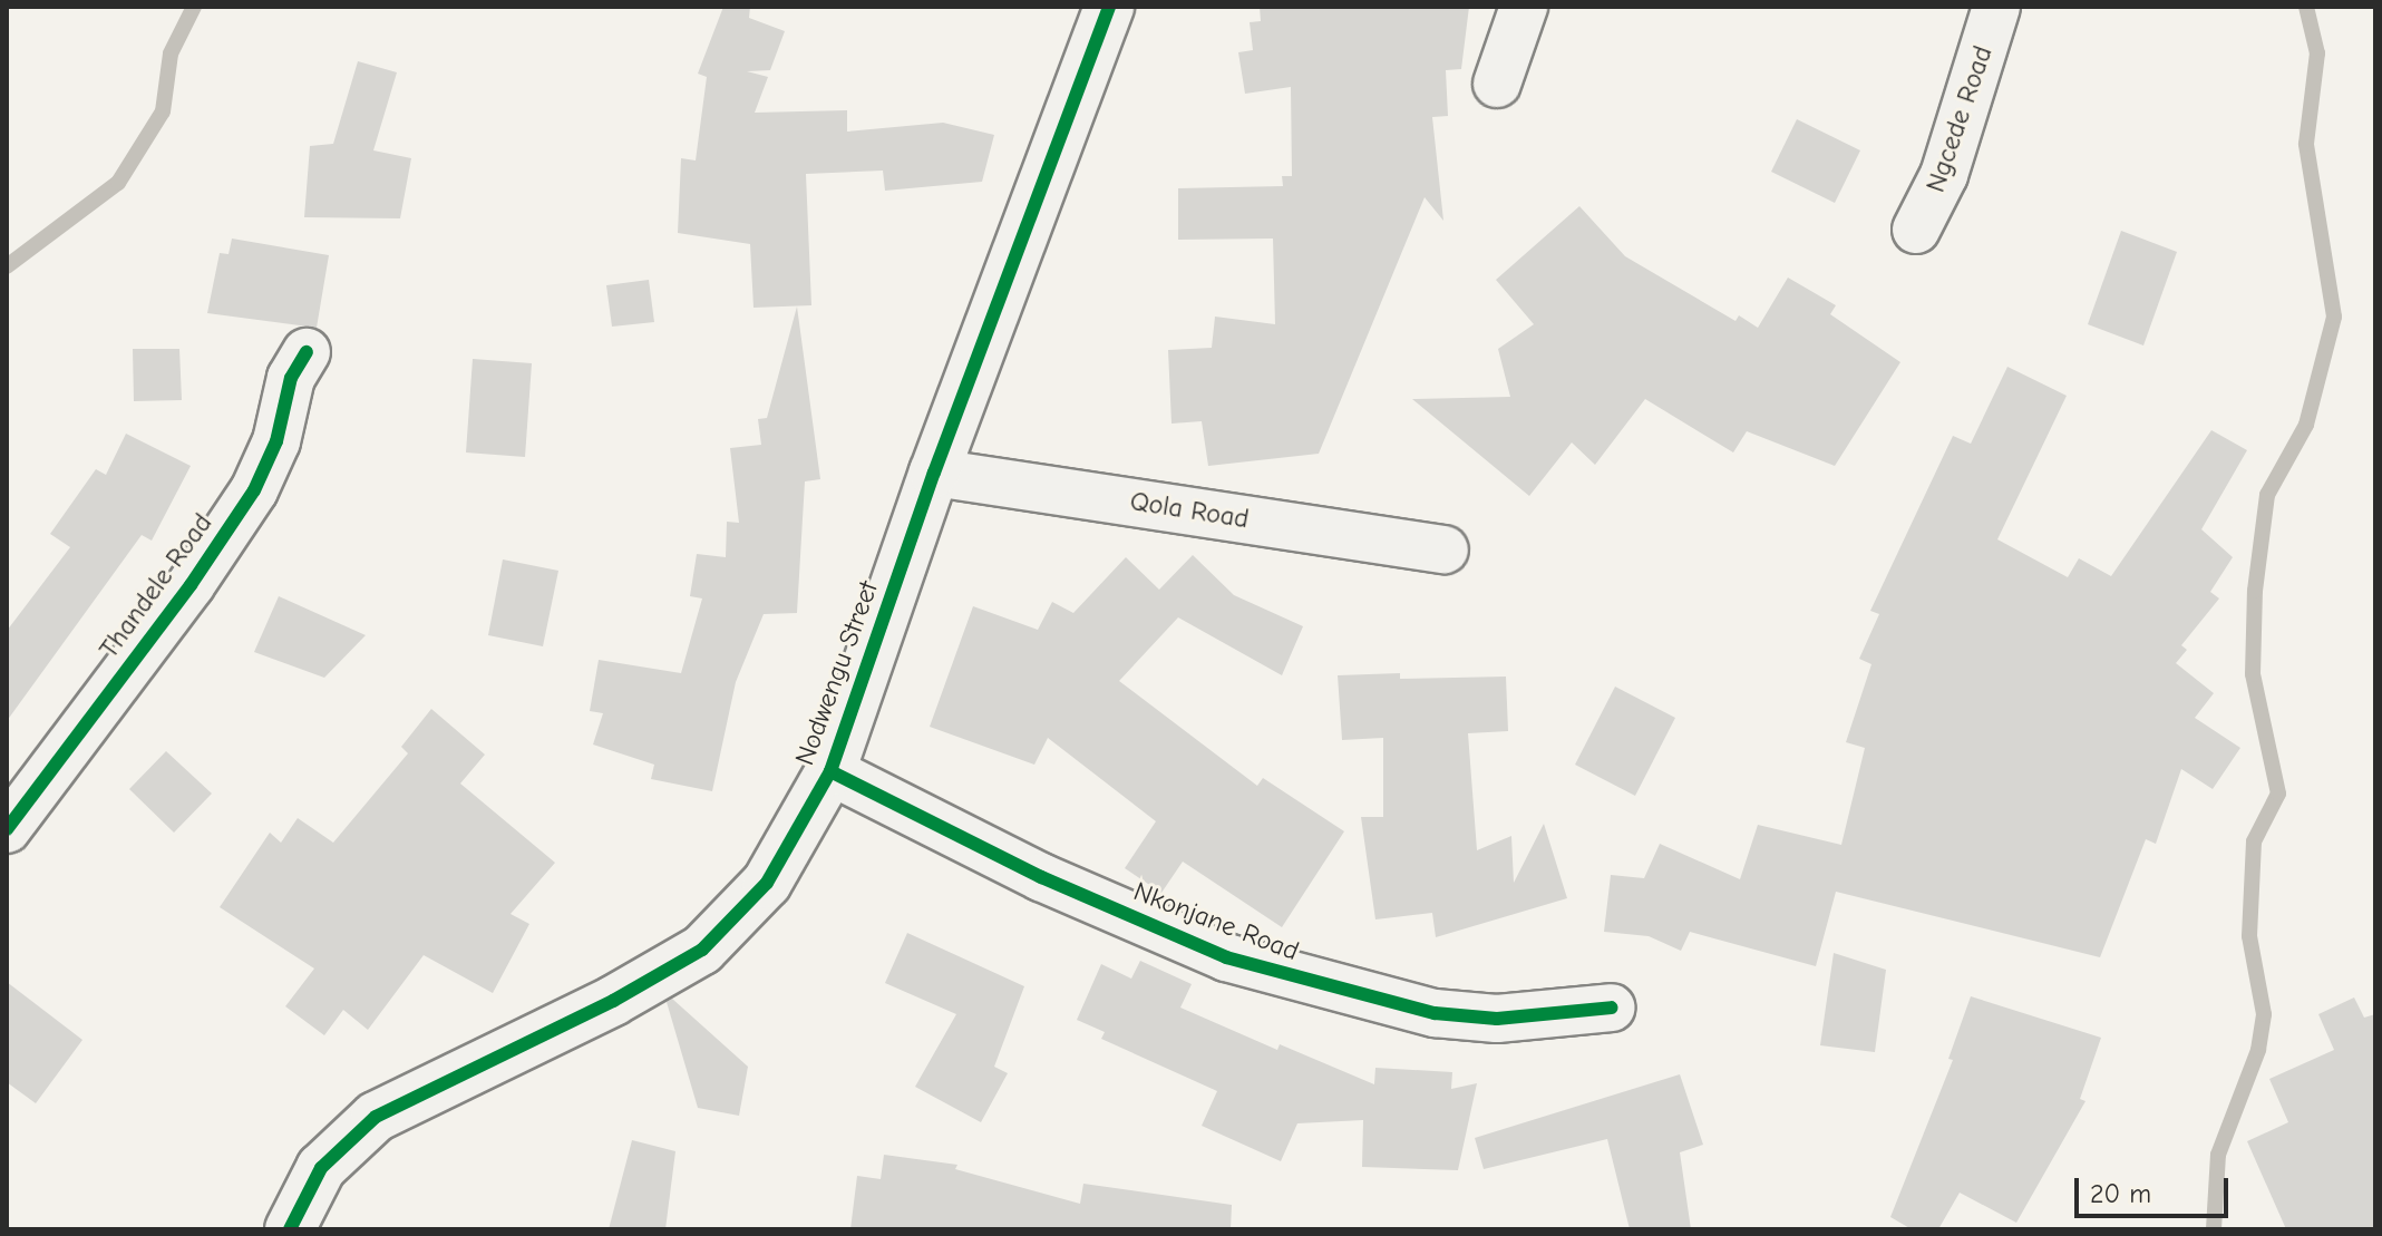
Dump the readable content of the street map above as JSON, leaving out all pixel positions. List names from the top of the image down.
{
  "streets": {
    "street": [
      "Ngcede Road",
      "Qola Road",
      "Thandele Road",
      "Nodwengu Street",
      "Nkonjane Road"
    ]
  },
  "crossings": [
    ["Qola Road", "Nodwengu Street"],
    ["Nodwengu Street", "Nkonjane Road"]
  ],
  "scale_bar": "20 m"
}
